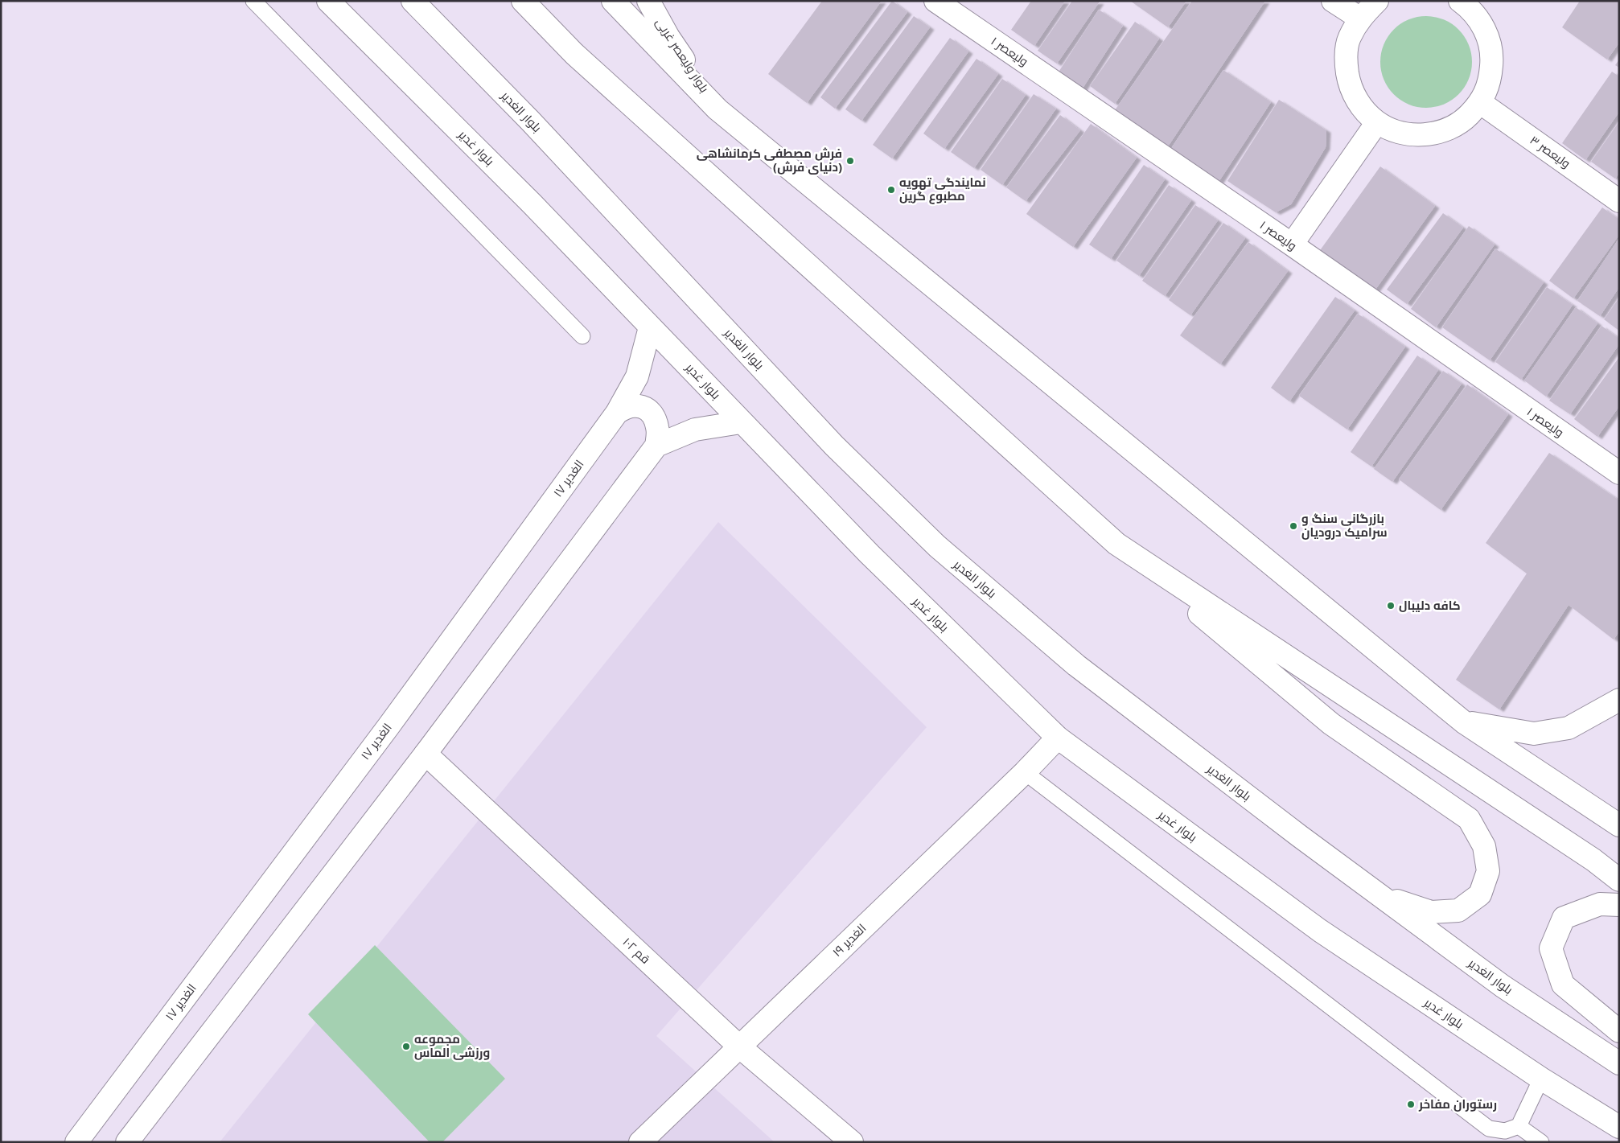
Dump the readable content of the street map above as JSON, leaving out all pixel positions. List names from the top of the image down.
{
  "streets": {
    "main road": [
      "ولیعصر ۱",
      "بلوار ولیعصر غربی",
      "بلوار الغدیر",
      "بلوار غدیر",
      "ولیعصر ۳",
      "الغدیر ۱۷",
      "الغدیر ۱۹",
      "قم ۱۰۲"
    ]
  },
  "crossings": [
    ["بلوار غدیر", "الغدیر ۱۷"],
    ["بلوار غدیر", "الغدیر ۱۹"],
    ["الغدیر ۱۹", "قم ۱۰۲"]
  ],
  "places": [
    "فرش مصطفی کرمانشاهی (دنیای فرش)",
    "نمایندگی تهویه مطبوع گرین",
    "بازرگانی سنگ و سرامیک درودیان",
    "کافه دلیبال",
    "مجموعه ورزشی الماس",
    "رستوران مفاخر"
  ]
}
